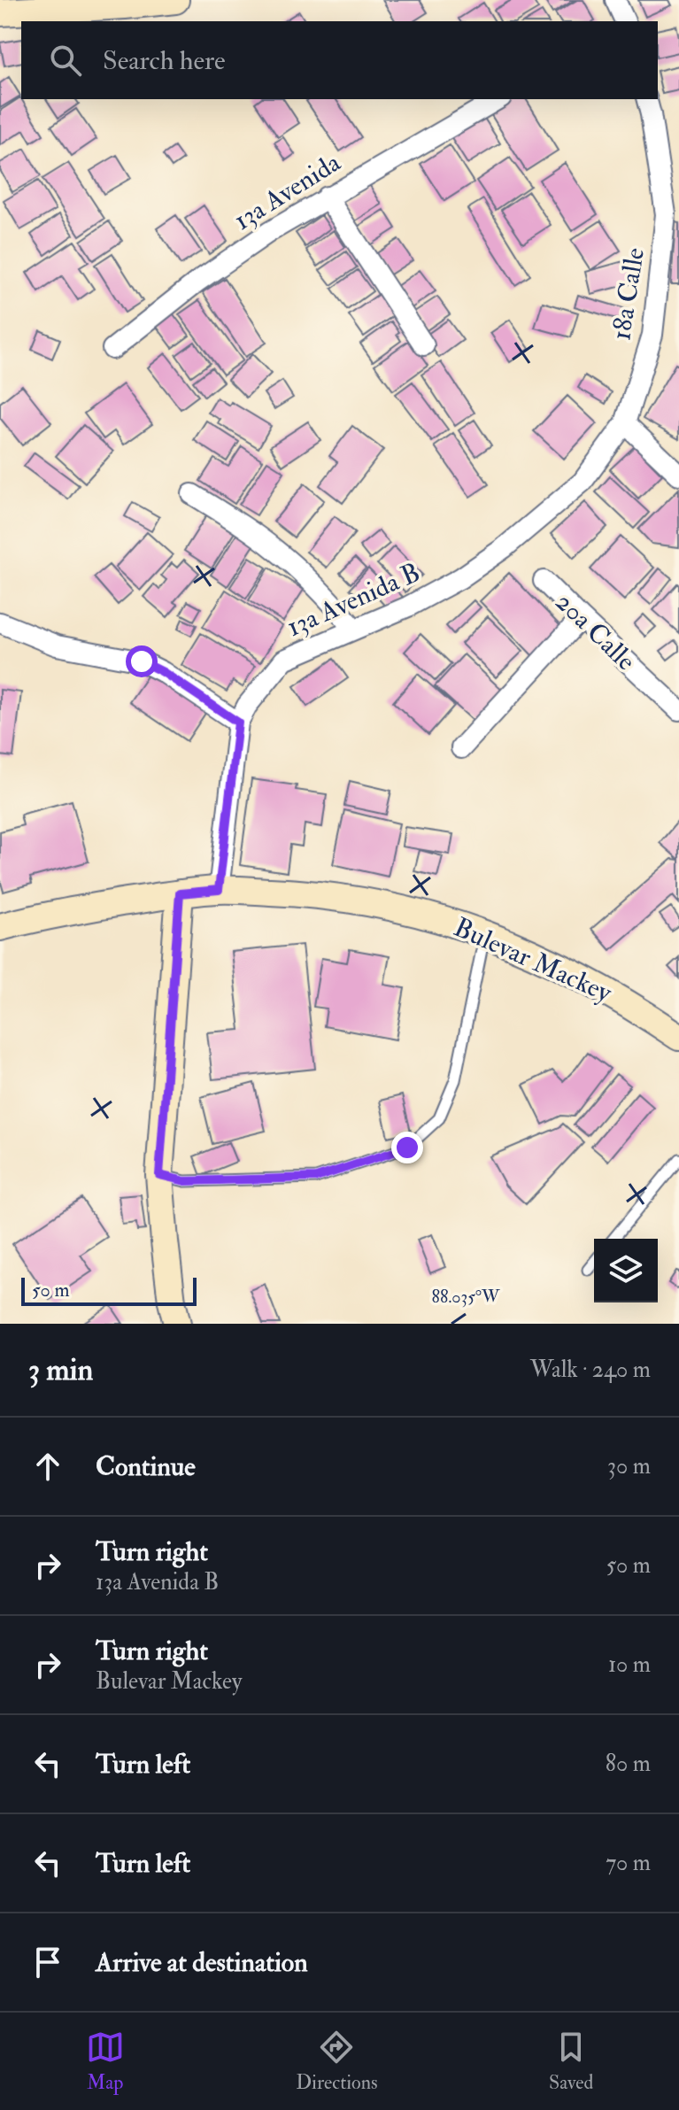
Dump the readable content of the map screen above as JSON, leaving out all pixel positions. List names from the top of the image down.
{
  "streets": {
    "main road": ["Bulevar Mackey"],
    "street": [
      "13a Avenida",
      "18a Calle",
      "13a Avenida B",
      "20a Calle"
    ]
  },
  "crossings": [
    ["18a Calle", "13a Avenida B"],
    ["13a Avenida B", "Bulevar Mackey"]
  ],
  "scale_bar": "50 m",
  "page": {
    "search": "Search here",
    "scale": "50 m",
    "heading": ["3 min", "Walk · 240 m"],
    "list": [
      ["Continue", "30 m"],
      ["Turn right", "13a Avenida B", "50 m"],
      ["Turn right", "Bulevar Mackey", "10 m"],
      ["Turn left", "80 m"],
      ["Turn left", "70 m"],
      "Arrive at destination"
    ],
    "nav": ["Map", "Directions", "Saved"]
  },
  "coordinates": ["88.035°W"]
}
